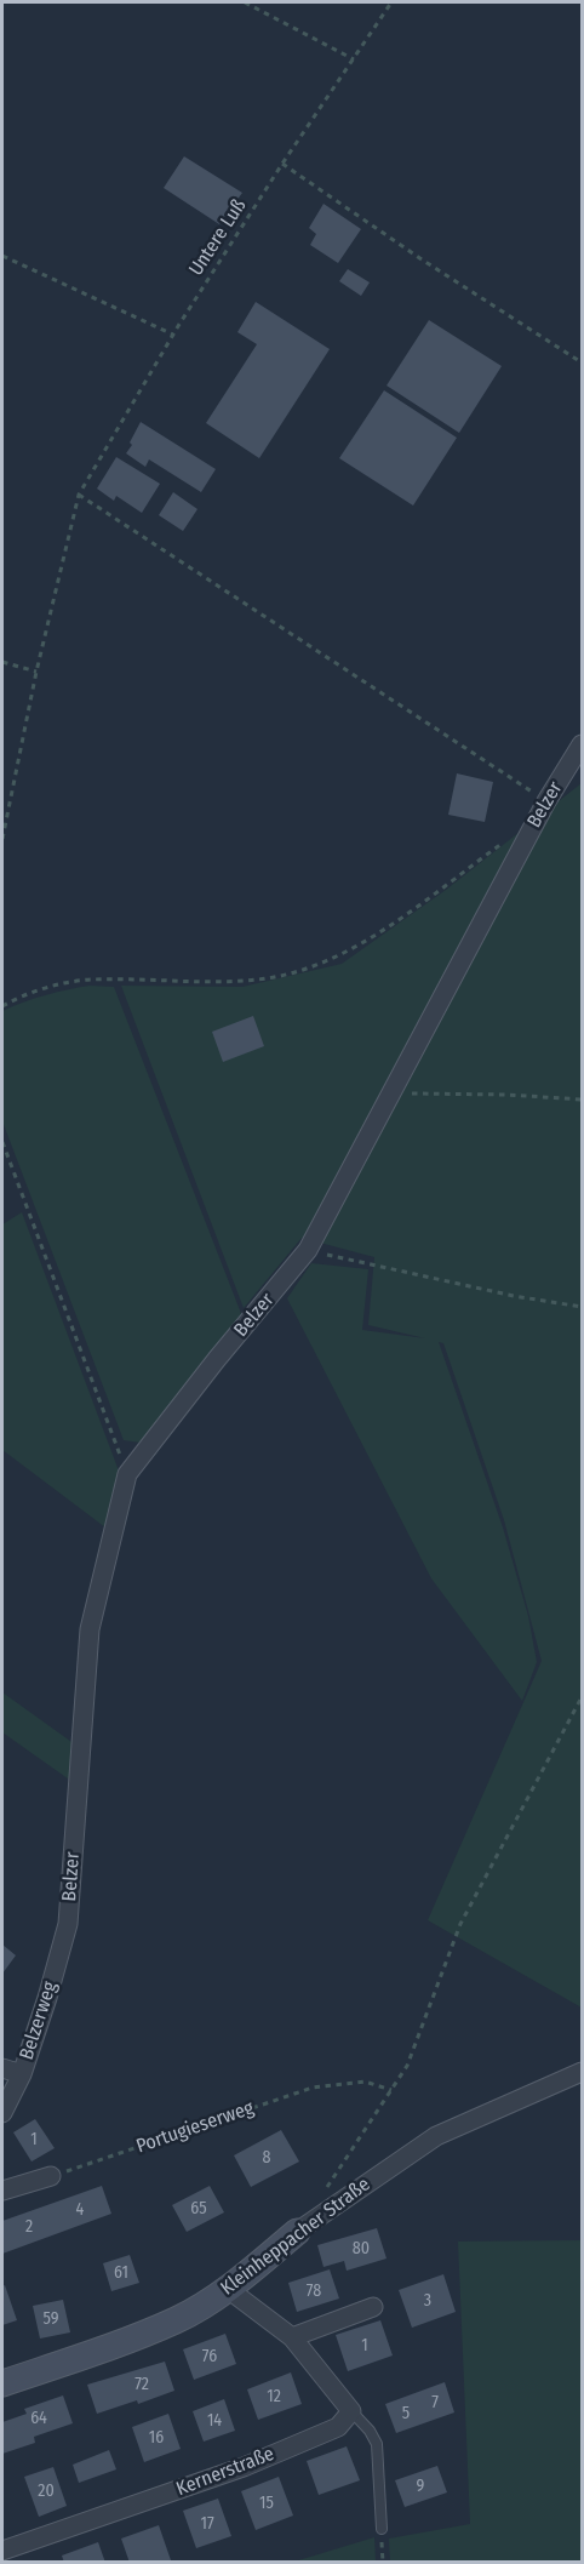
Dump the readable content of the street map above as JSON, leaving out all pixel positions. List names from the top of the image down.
{
  "streets": {
    "street": [
      "Belzer",
      "Belzerweg",
      "Kleinheppacher Straße",
      "Kernerstraße"
    ],
    "path": ["Untere Luß", "Portugieserweg"]
  },
  "crossings": [
    ["Belzer", "Belzerweg"]
  ],
  "house_numbers": [
    "1",
    "8",
    "65",
    "4",
    "2",
    "80",
    "61",
    "78",
    "3",
    "59",
    "1",
    "76",
    "72",
    "12",
    "7",
    "5",
    "64",
    "14",
    "16",
    "9",
    "20",
    "15",
    "17"
  ]
}
